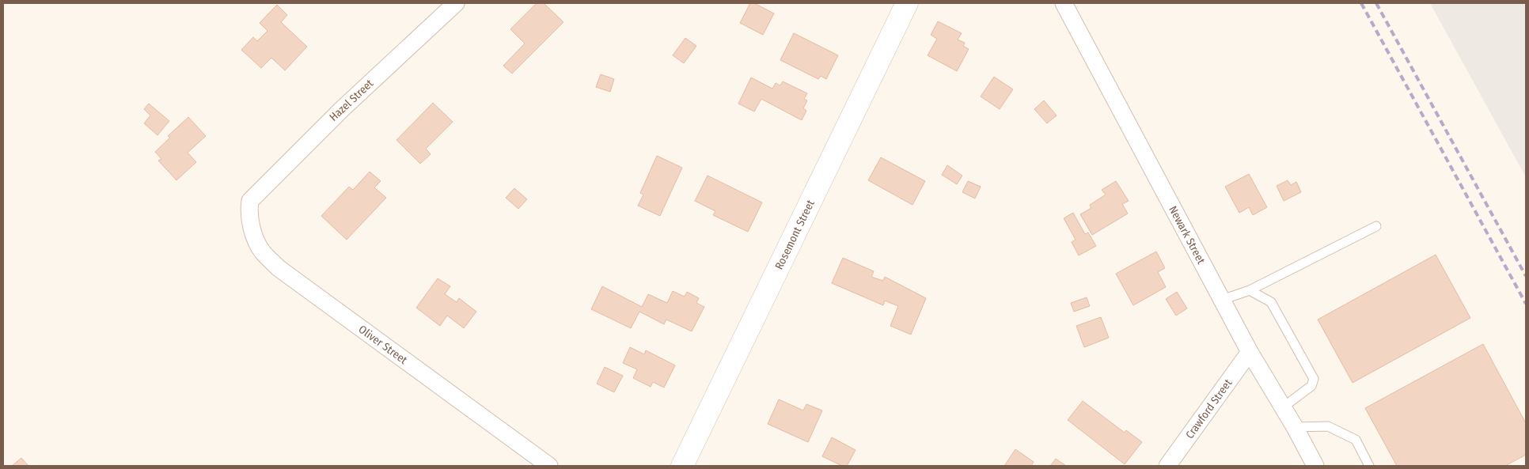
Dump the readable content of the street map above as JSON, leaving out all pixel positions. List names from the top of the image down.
{
  "streets": {
    "main road": ["Rosemont Street"],
    "street": [
      "Hazel Street",
      "Newark Street",
      "Oliver Street",
      "Crawford Street"
    ]
  },
  "crossings": [
    ["Hazel Street", "Oliver Street"],
    ["Newark Street", "Crawford Street"]
  ]
}
